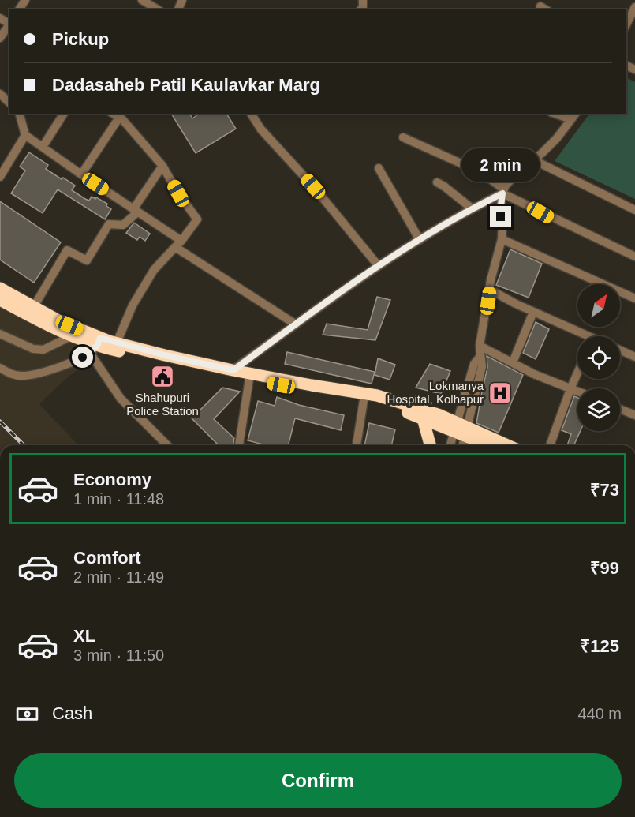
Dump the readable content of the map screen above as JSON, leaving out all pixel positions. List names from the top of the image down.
{
  "places": {
    "public building": ["Shahupuri Police Station"],
    "hospital": ["Lokmanya Hospital, Kolhapur"]
  },
  "north": "top right",
  "page": {
    "banner": ["Pickup", "Dadasaheb Patil Kaulavkar Marg"],
    "bubble": "2 min",
    "list": [
      {
        "name": "Economy",
        "note": "1 min · 11:48",
        "value": "₹73"
      },
      {
        "name": "Comfort",
        "note": "2 min · 11:49",
        "value": "₹99"
      },
      {
        "name": "XL",
        "note": "3 min · 11:50",
        "value": "₹125"
      }
    ],
    "pay": ["Cash", "440 m"],
    "buttons": "Confirm"
  }
}
